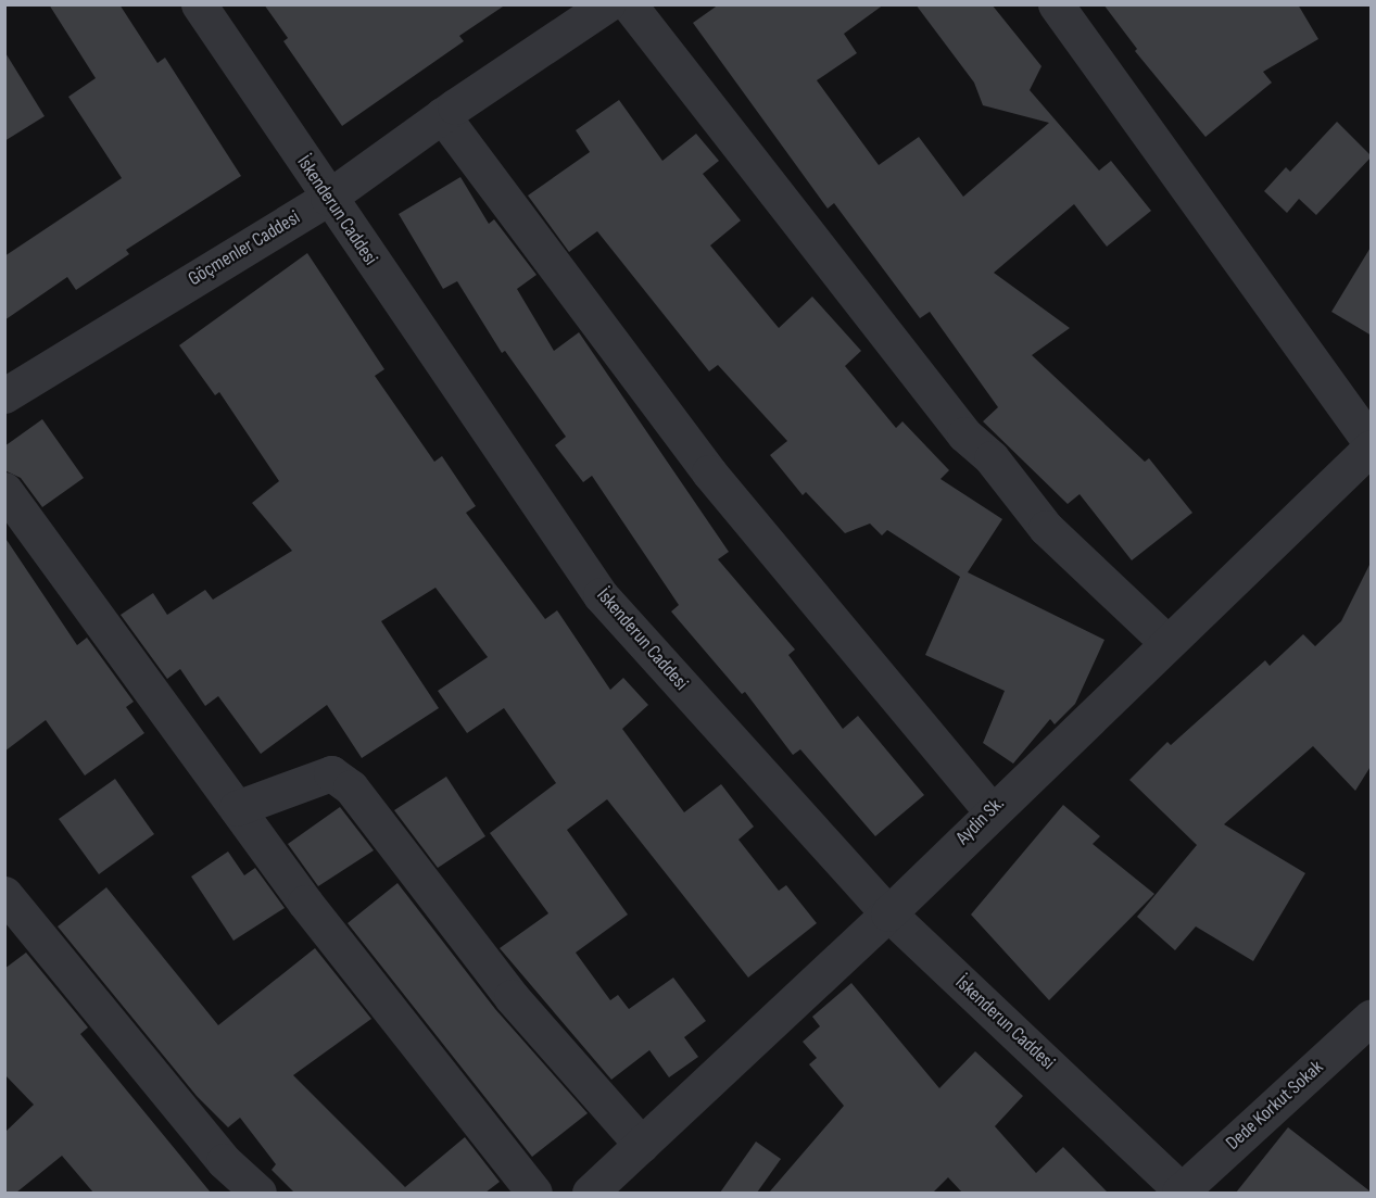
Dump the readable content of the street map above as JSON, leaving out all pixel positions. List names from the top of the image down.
{
  "streets": {
    "street": [
      "İskenderun Caddesi",
      "Göçmenler Caddesi",
      "Aydin Sk.",
      "Dede Korkut Sokak"
    ]
  },
  "crossings": [
    ["İskenderun Caddesi", "Göçmenler Caddesi"],
    ["İskenderun Caddesi", "Aydin Sk."],
    ["İskenderun Caddesi", "Dede Korkut Sokak"]
  ]
}
